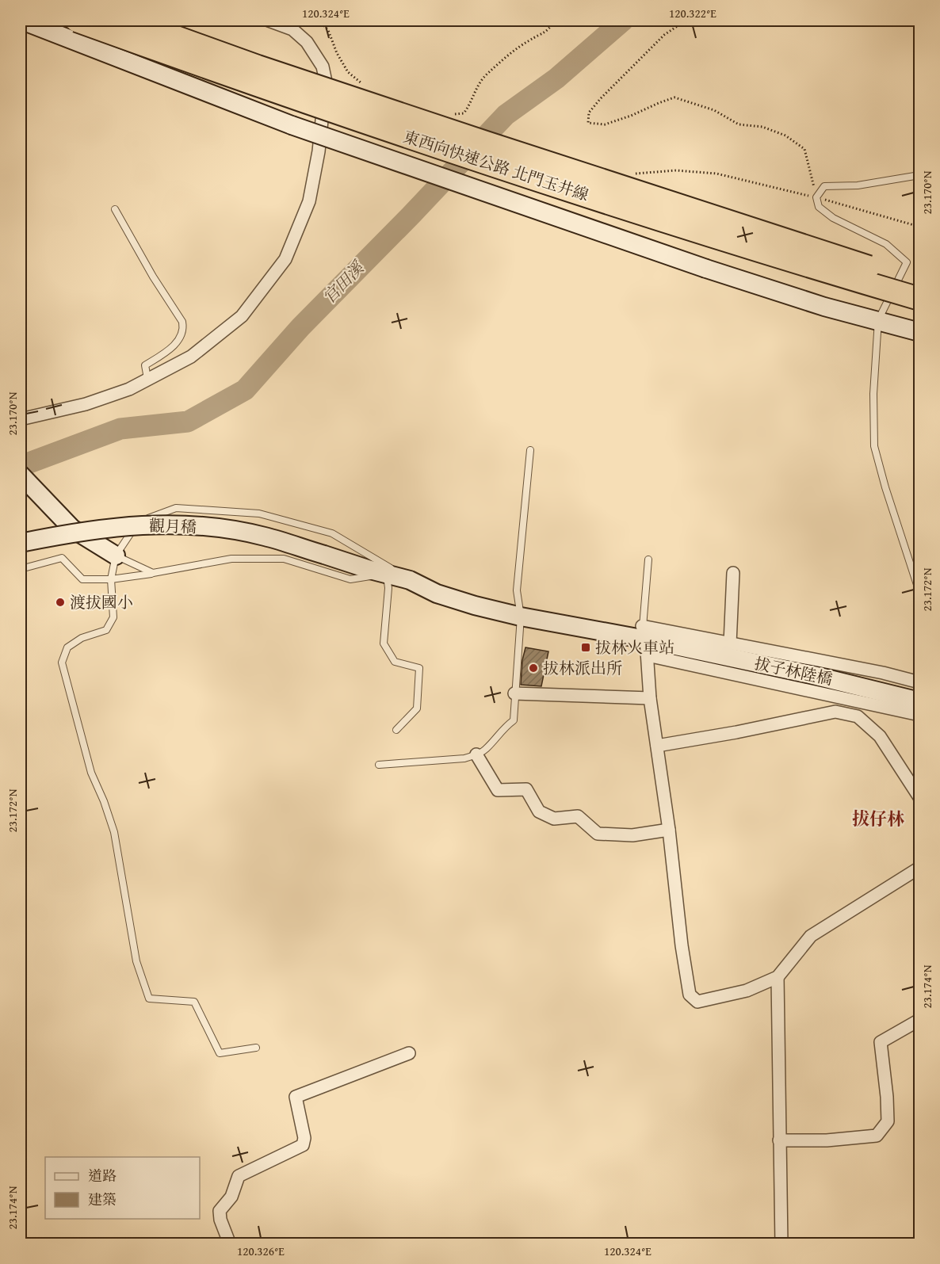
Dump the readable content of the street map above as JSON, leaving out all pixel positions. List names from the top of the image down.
{
  "streets": {
    "highway": ["東西向快速公路 北門玉井線"],
    "main road": ["觀月穚", "拔子林陸橋"]
  },
  "crossings": [
    ["觀月穚", "拔子林陸橋"]
  ],
  "districts": ["拔仔林"],
  "water": ["官田溪"],
  "places": {
    "other": ["渡拔國小", "拔林派出所"],
    "transit": ["拔林火車站"]
  },
  "legend": ["道路", "建築"],
  "coordinates": [
    "120.324°E",
    "120.322°E",
    "23.170°N",
    "23.172°N",
    "23.174°N",
    "120.326°E"
  ]
}
